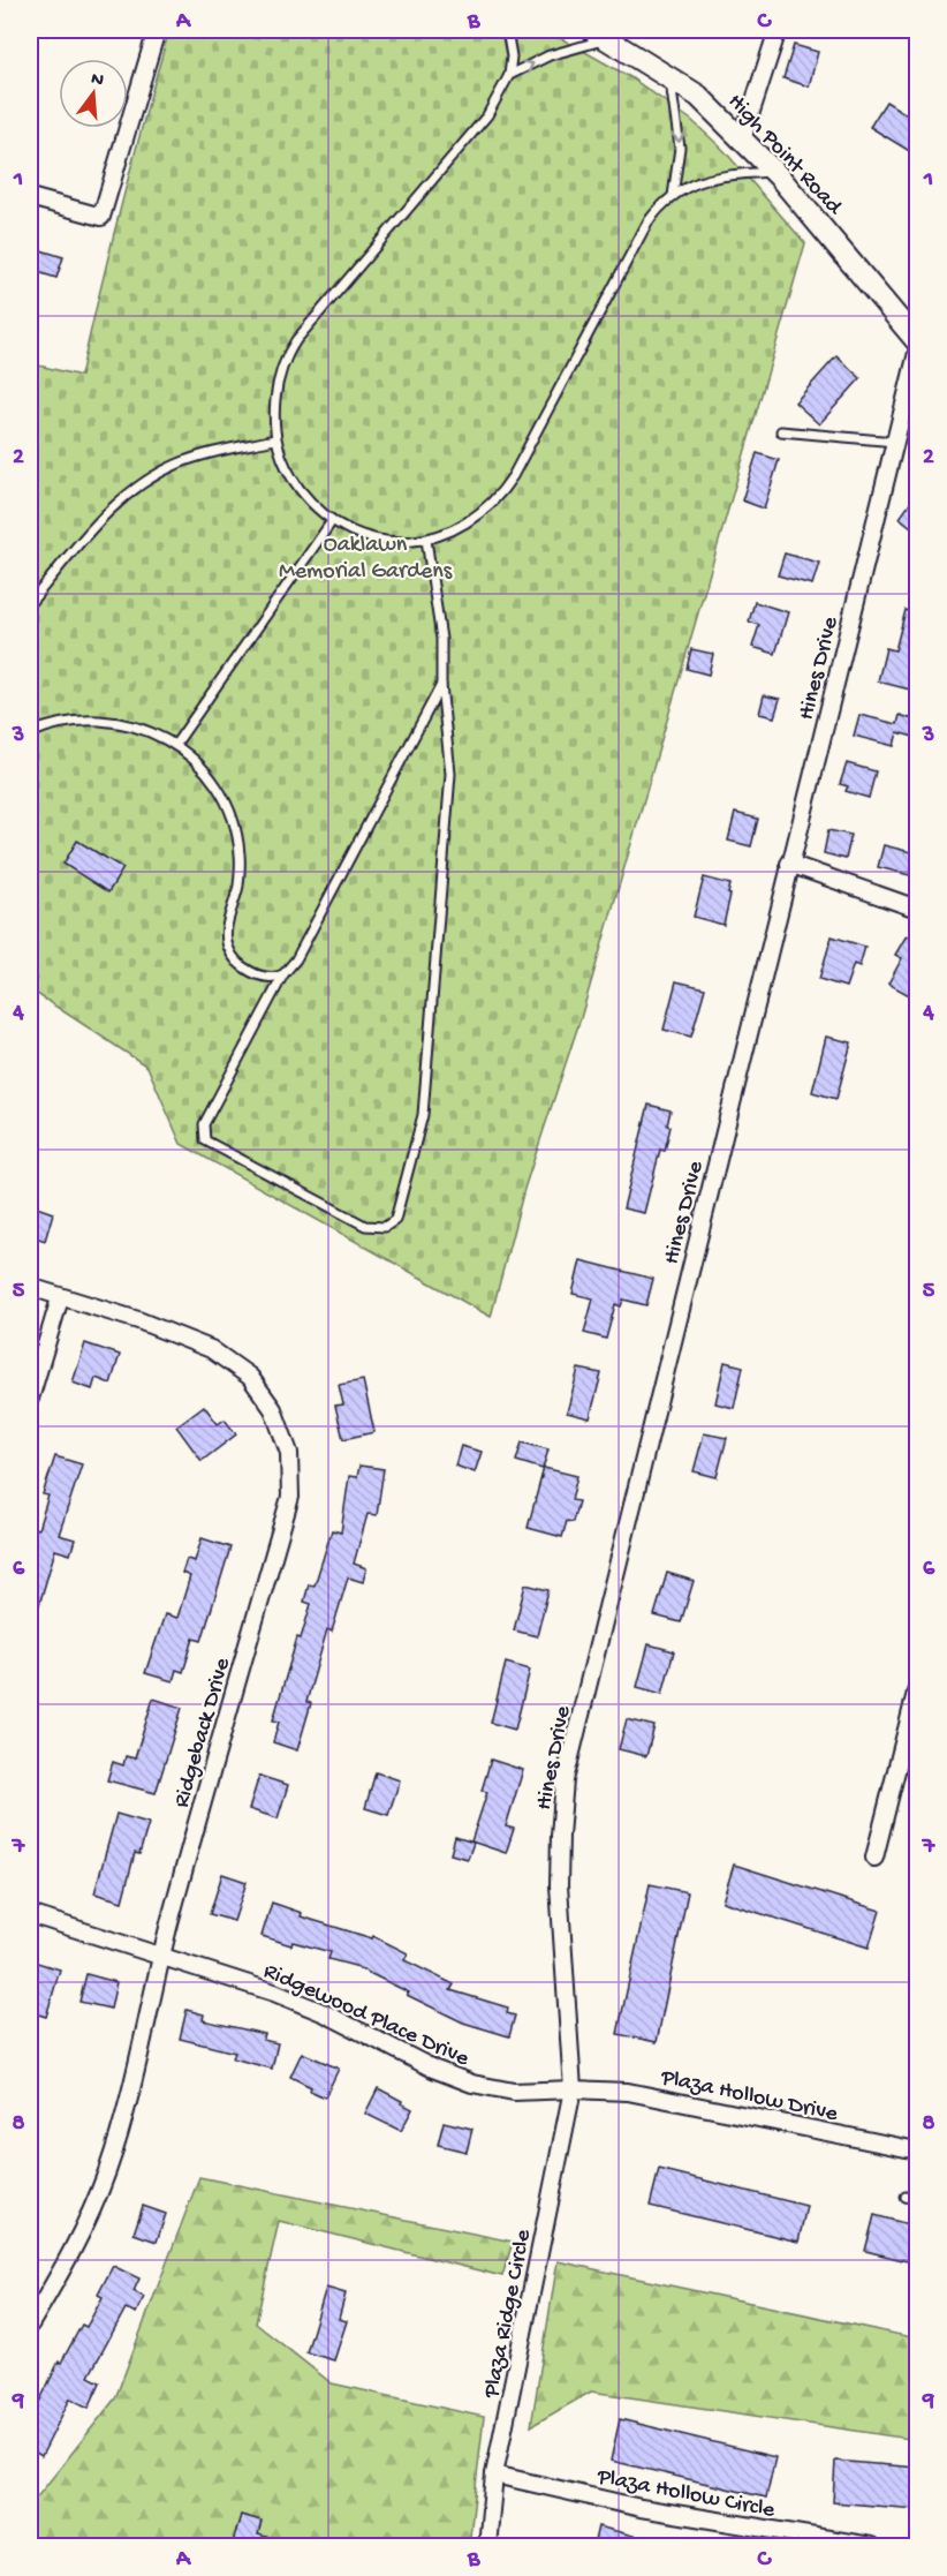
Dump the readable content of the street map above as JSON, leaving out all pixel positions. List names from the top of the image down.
{
  "streets": {
    "main road": ["High Point Road"],
    "street": [
      "Hines Drive",
      "Ridgeback Drive",
      "Ridgewood Place Drive",
      "Plaza Hollow Drive",
      "Plaza Ridge Circle",
      "Plaza Hollow Circle"
    ]
  },
  "crossings": [
    ["Hines Drive", "Ridgewood Place Drive"],
    ["Hines Drive", "Plaza Hollow Drive"],
    ["Hines Drive", "Plaza Ridge Circle"],
    ["Ridgeback Drive", "Ridgewood Place Drive"],
    ["Ridgewood Place Drive", "Plaza Hollow Drive"],
    ["Ridgewood Place Drive", "Plaza Ridge Circle"],
    ["Plaza Hollow Drive", "Plaza Ridge Circle"],
    ["Plaza Ridge Circle", "Plaza Hollow Circle"]
  ],
  "parks": ["Oaklawn Memorial Gardens"],
  "north": "top",
  "grid": {
    "columns": ["A", "B", "C"],
    "rows": [
      "1",
      "2",
      "3",
      "4",
      "5",
      "6",
      "7",
      "8",
      "9"
    ]
  }
}
